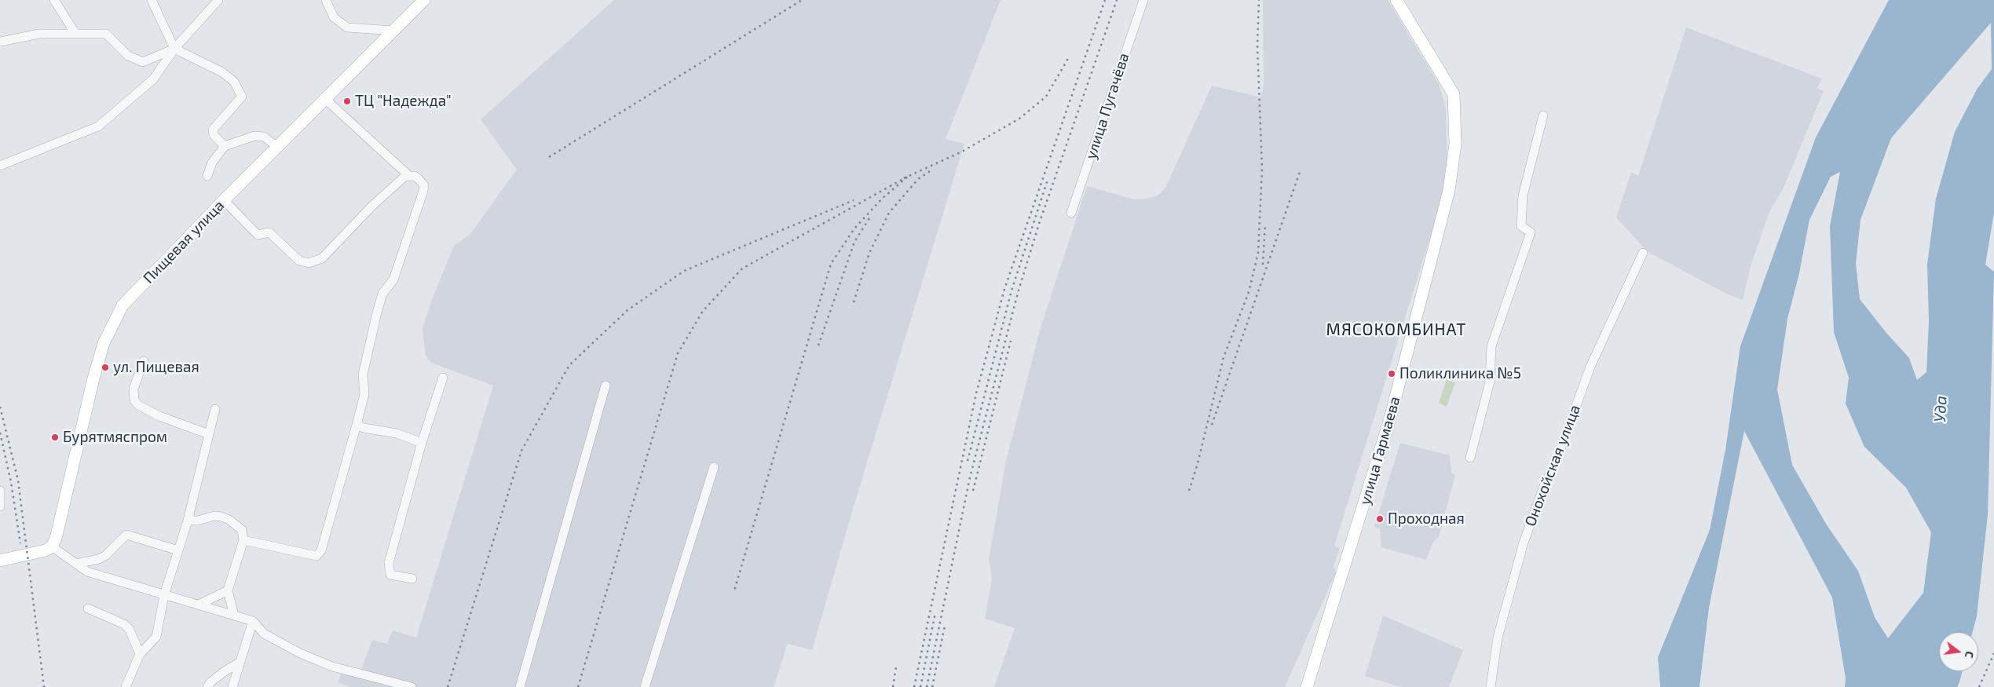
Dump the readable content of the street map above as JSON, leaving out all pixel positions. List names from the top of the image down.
{
  "streets": {
    "main road": ["Пищевая улица", "улица Гармаева"],
    "street": ["улица Пугачёва", "Онохойская улица"]
  },
  "districts": ["МЯСОКОМБИНАТ"],
  "water": ["Уда"],
  "places": [
    "ТЦ \"Надежда\"",
    "ул. Пищевая",
    "Поликлиника №5",
    "Бурятмяспром",
    "Проходная"
  ],
  "north": "right"
}
